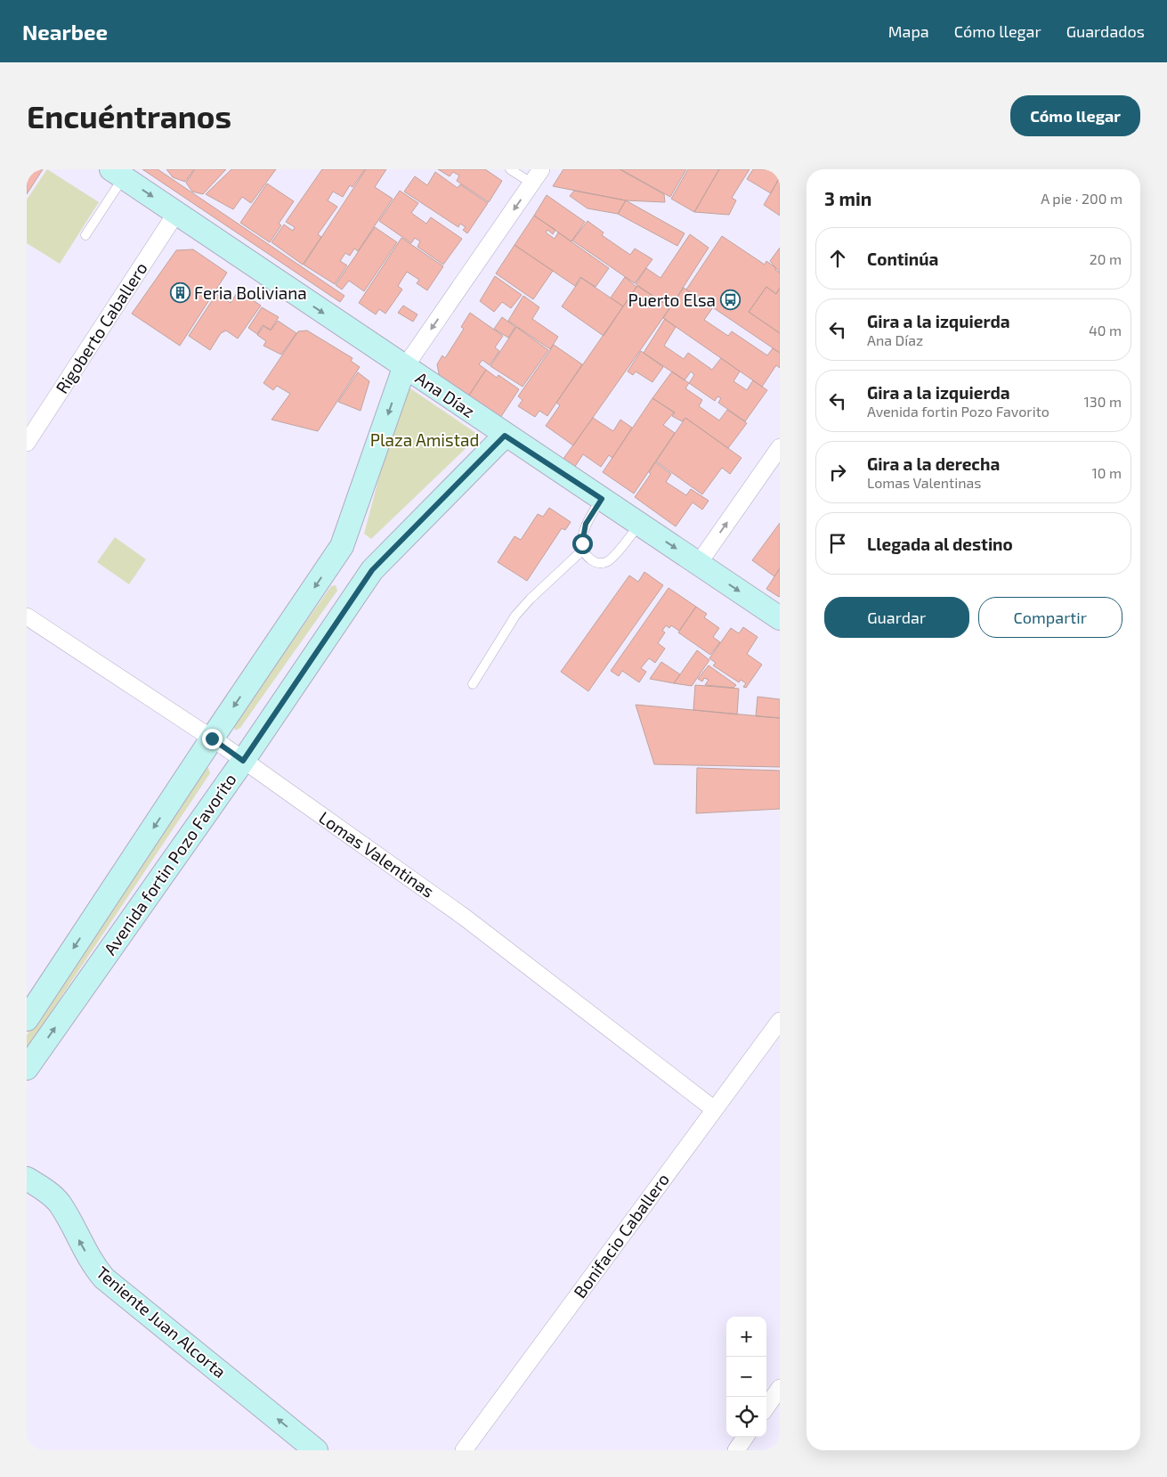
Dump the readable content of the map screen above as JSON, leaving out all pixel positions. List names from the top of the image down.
{
  "streets": {
    "street": [
      "Rigoberto Caballero",
      "Ana Díaz",
      "Lomas Valentinas",
      "Avenida fortin Pozo Favorito",
      "Bonifacio Caballero",
      "Teniente Juan Alcorta"
    ]
  },
  "crossings": [
    ["Rigoberto Caballero", "Ana Díaz"],
    ["Ana Díaz", "Avenida fortin Pozo Favorito"],
    ["Lomas Valentinas", "Avenida fortin Pozo Favorito"],
    ["Lomas Valentinas", "Bonifacio Caballero"]
  ],
  "one_way": ["Ana Díaz", "Teniente Juan Alcorta"],
  "parks": ["Plaza Amistad"],
  "places": {
    "building": ["Feria Boliviana"],
    "bus stop": ["Puerto Elsa"]
  },
  "page": {
    "header": "Nearbee",
    "nav": ["Mapa", "Cómo llegar", "Guardados"],
    "buttons": [
      "Cómo llegar",
      ["Guardar", "Compartir"]
    ],
    "title": "Encuéntranos",
    "heading": ["3 min", "A pie · 200 m"],
    "list": [
      ["Continúa", "20 m"],
      ["Gira a la izquierda", "Ana Díaz", "40 m"],
      ["Gira a la izquierda", "Avenida fortin Pozo Favorito", "130 m"],
      ["Gira a la derecha", "Lomas Valentinas", "10 m"],
      "Llegada al destino"
    ],
    "map_buttons": ["+", "−"]
  }
}
